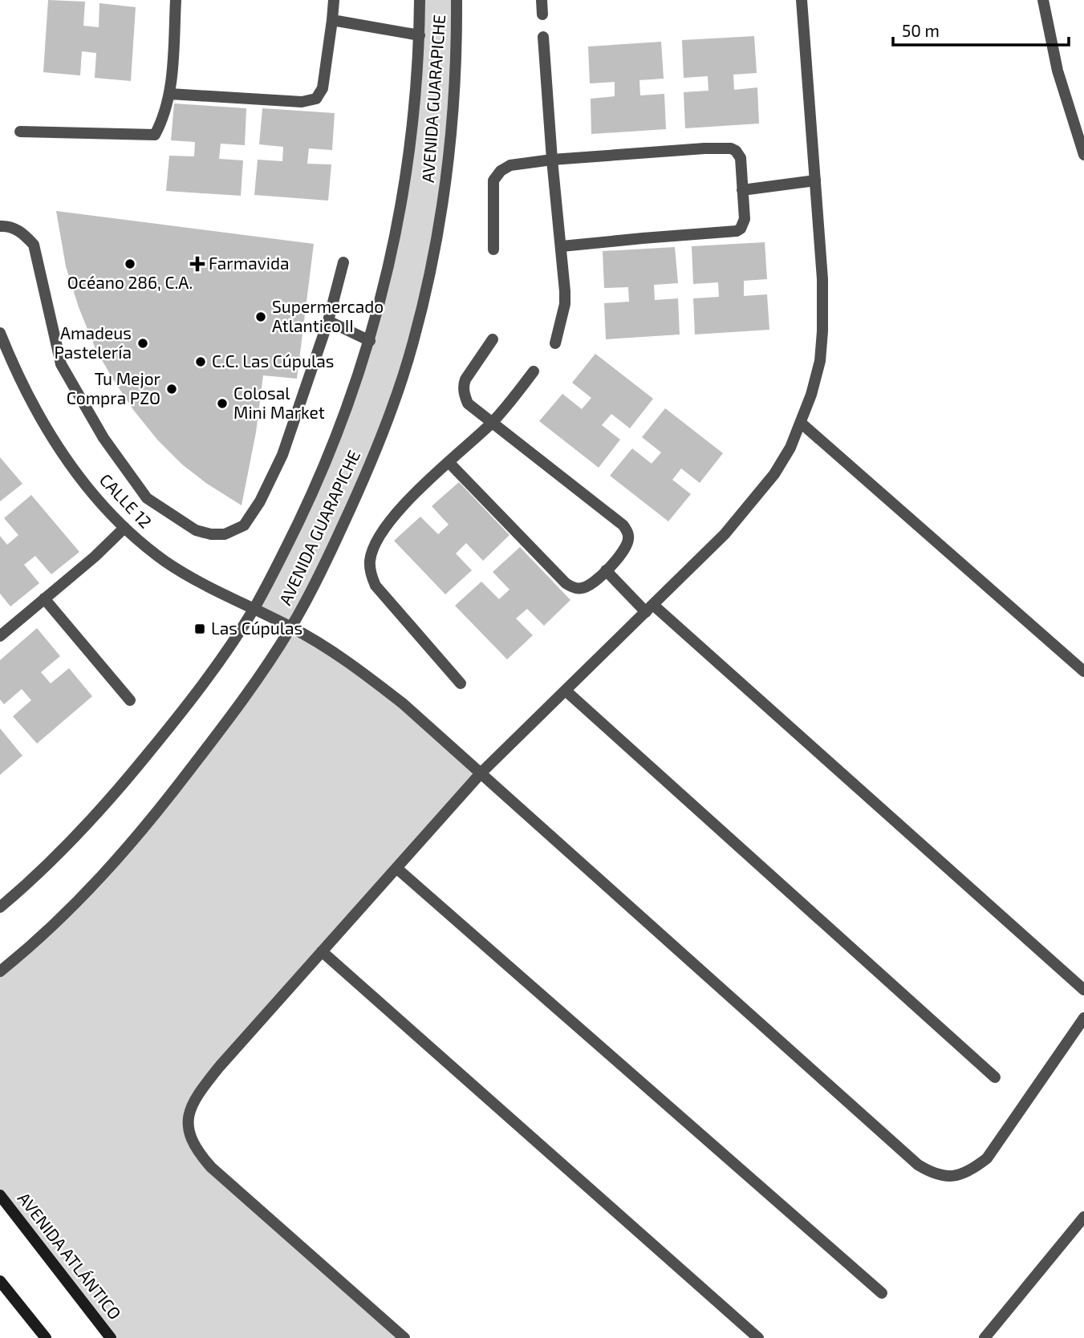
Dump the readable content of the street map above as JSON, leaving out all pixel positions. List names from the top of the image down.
{
  "streets": {
    "main road": ["AVENIDA ATLÁNTICO"],
    "street": ["AVENIDA GUARAPICHE", "CALLE 12"]
  },
  "crossings": [
    ["AVENIDA GUARAPICHE", "CALLE 12"]
  ],
  "places": {
    "other": [
      "Océano 286, C.A.",
      "Supermercado Atlantico II",
      "Amadeus Pastelería",
      "C.C. Las Cúpulas",
      "Tu Mejor Compra PZO",
      "Colosal Mini Market"
    ],
    "health": ["Farmavida"],
    "transit": ["Las Cúpulas"]
  },
  "scale_bar": "50 m"
}
